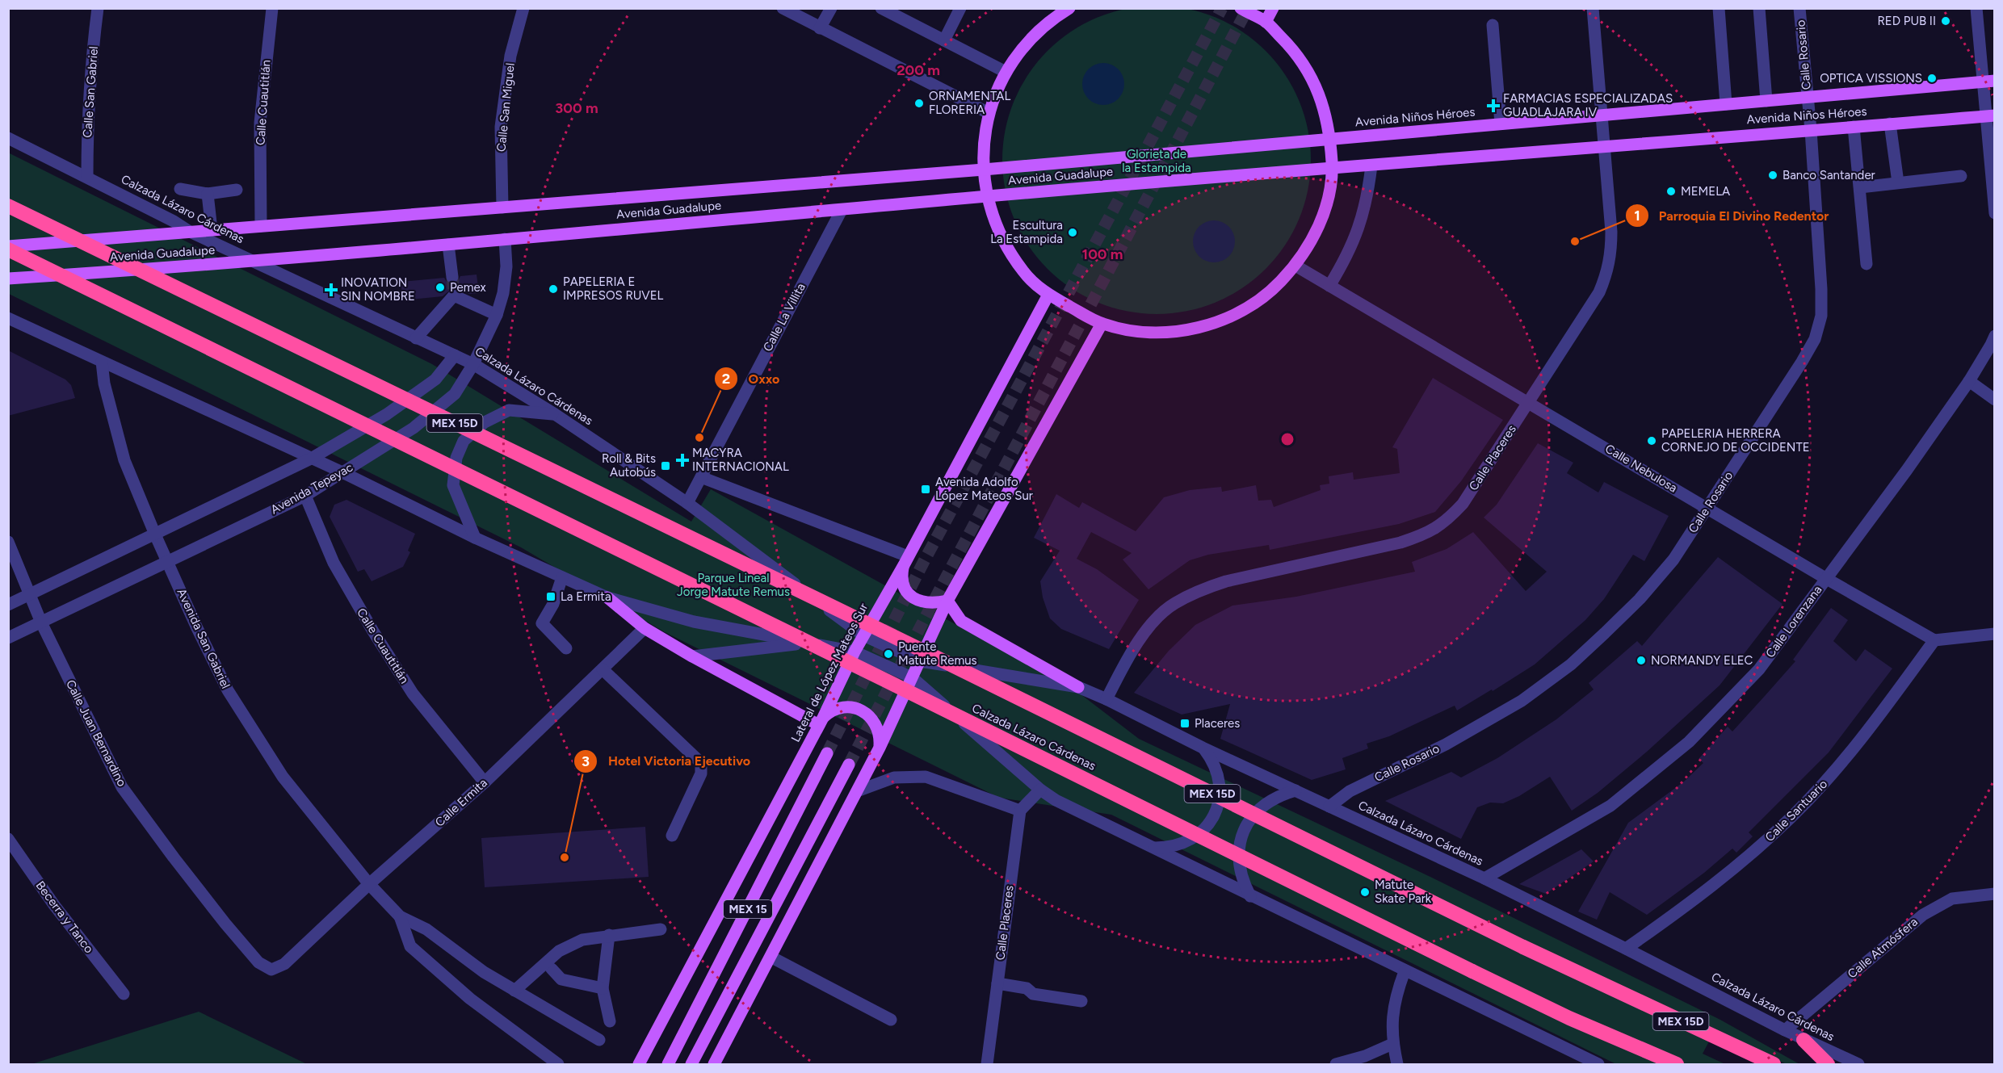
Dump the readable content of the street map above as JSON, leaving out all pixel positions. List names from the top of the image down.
{
  "streets": {
    "highway": ["Calzada Lázaro Cárdenas", "MEX 15D"],
    "main road": [
      "Avenida Niños Héroes",
      "Avenida Guadalupe",
      "Lateral de López Mateos Sur",
      "MEX 15"
    ],
    "street": [
      "Calle Rosario",
      "Calle San Gabriel",
      "Calle Cuautitlán",
      "Calle San Miguel",
      "Calle La Villita",
      "Calle Placeres",
      "Calle Nebulosa",
      "Avenida Tepeyac",
      "Calle Lorenzana",
      "Avenida San Gabriel",
      "Calle Juan Bernardino",
      "Calle Ermita",
      "Calle Santuario",
      "Becerra y Tanco",
      "Calle Atmósfera"
    ]
  },
  "crossings": [
    ["Calle Rosario", "Avenida Niños Héroes"],
    ["Calle Rosario", "Calzada Lázaro Cárdenas"],
    ["Calle Rosario", "Calle Nebulosa"],
    ["Calle San Gabriel", "Calzada Lázaro Cárdenas"],
    ["Calle Cuautitlán", "Avenida Guadalupe"],
    ["Calle Cuautitlán", "Avenida Tepeyac"],
    ["Calle Cuautitlán", "Calle Ermita"],
    ["Calle San Miguel", "Avenida Guadalupe"],
    ["Avenida Niños Héroes", "Avenida Guadalupe"],
    ["Avenida Niños Héroes", "Calle Placeres"],
    ["Avenida Guadalupe", "Calzada Lázaro Cárdenas"],
    ["Avenida Guadalupe", "Calle La Villita"],
    ["Avenida Guadalupe", "Avenida Tepeyac"],
    ["Calzada Lázaro Cárdenas", "Calle La Villita"],
    ["Calzada Lázaro Cárdenas", "Calle Placeres"],
    ["Calzada Lázaro Cárdenas", "Avenida Tepeyac"],
    ["Calzada Lázaro Cárdenas", "Calle Lorenzana"],
    ["Calzada Lázaro Cárdenas", "Avenida San Gabriel"],
    ["Calzada Lázaro Cárdenas", "Lateral de López Mateos Sur"],
    ["Calzada Lázaro Cárdenas", "Calle Santuario"],
    ["Calzada Lázaro Cárdenas", "Calle Atmósfera"],
    ["Calle Placeres", "Calle Nebulosa"],
    ["Calle Nebulosa", "Calle Lorenzana"],
    ["Calle Nebulosa", "Calle Santuario"],
    ["Avenida Tepeyac", "Avenida San Gabriel"],
    ["Avenida Tepeyac", "Calle Juan Bernardino"],
    ["Avenida San Gabriel", "Calle Ermita"],
    ["Calle Juan Bernardino", "Calle Ermita"]
  ],
  "parks": ["Glorieta de la Estampida", "Parque Lineal Jorge Matute Remus"],
  "places": {
    "other": [
      "RED PUB II",
      "OPTICA VISSIONS",
      "ORNAMENTAL FLORERIA",
      "Banco Santander",
      "MEMELA",
      "Escultura La Estampida",
      "Parroquia El Divino Redentor",
      "Pemex",
      "PAPELERIA E IMPRESOS RUVEL",
      "Oxxo",
      "PAPELERIA HERRERA CORNEJO DE OCCIDENTE",
      "Puente Matute Remus",
      "NORMANDY ELEC",
      "Hotel Victoria Ejecutivo",
      "Matute Skate Park"
    ],
    "health": ["FARMACIAS ESPECIALIZADAS GUADLAJARA IV", "INOVATION SIN NOMBRE", "MACYRA INTERNACIONAL"],
    "transit": [
      "Roll & Bits Autobús",
      "Avenida Adolfo López Mateos Sur",
      "La Ermita",
      "Placeres"
    ]
  },
  "rings": ["200 m", "300 m", "100 m"]
}
